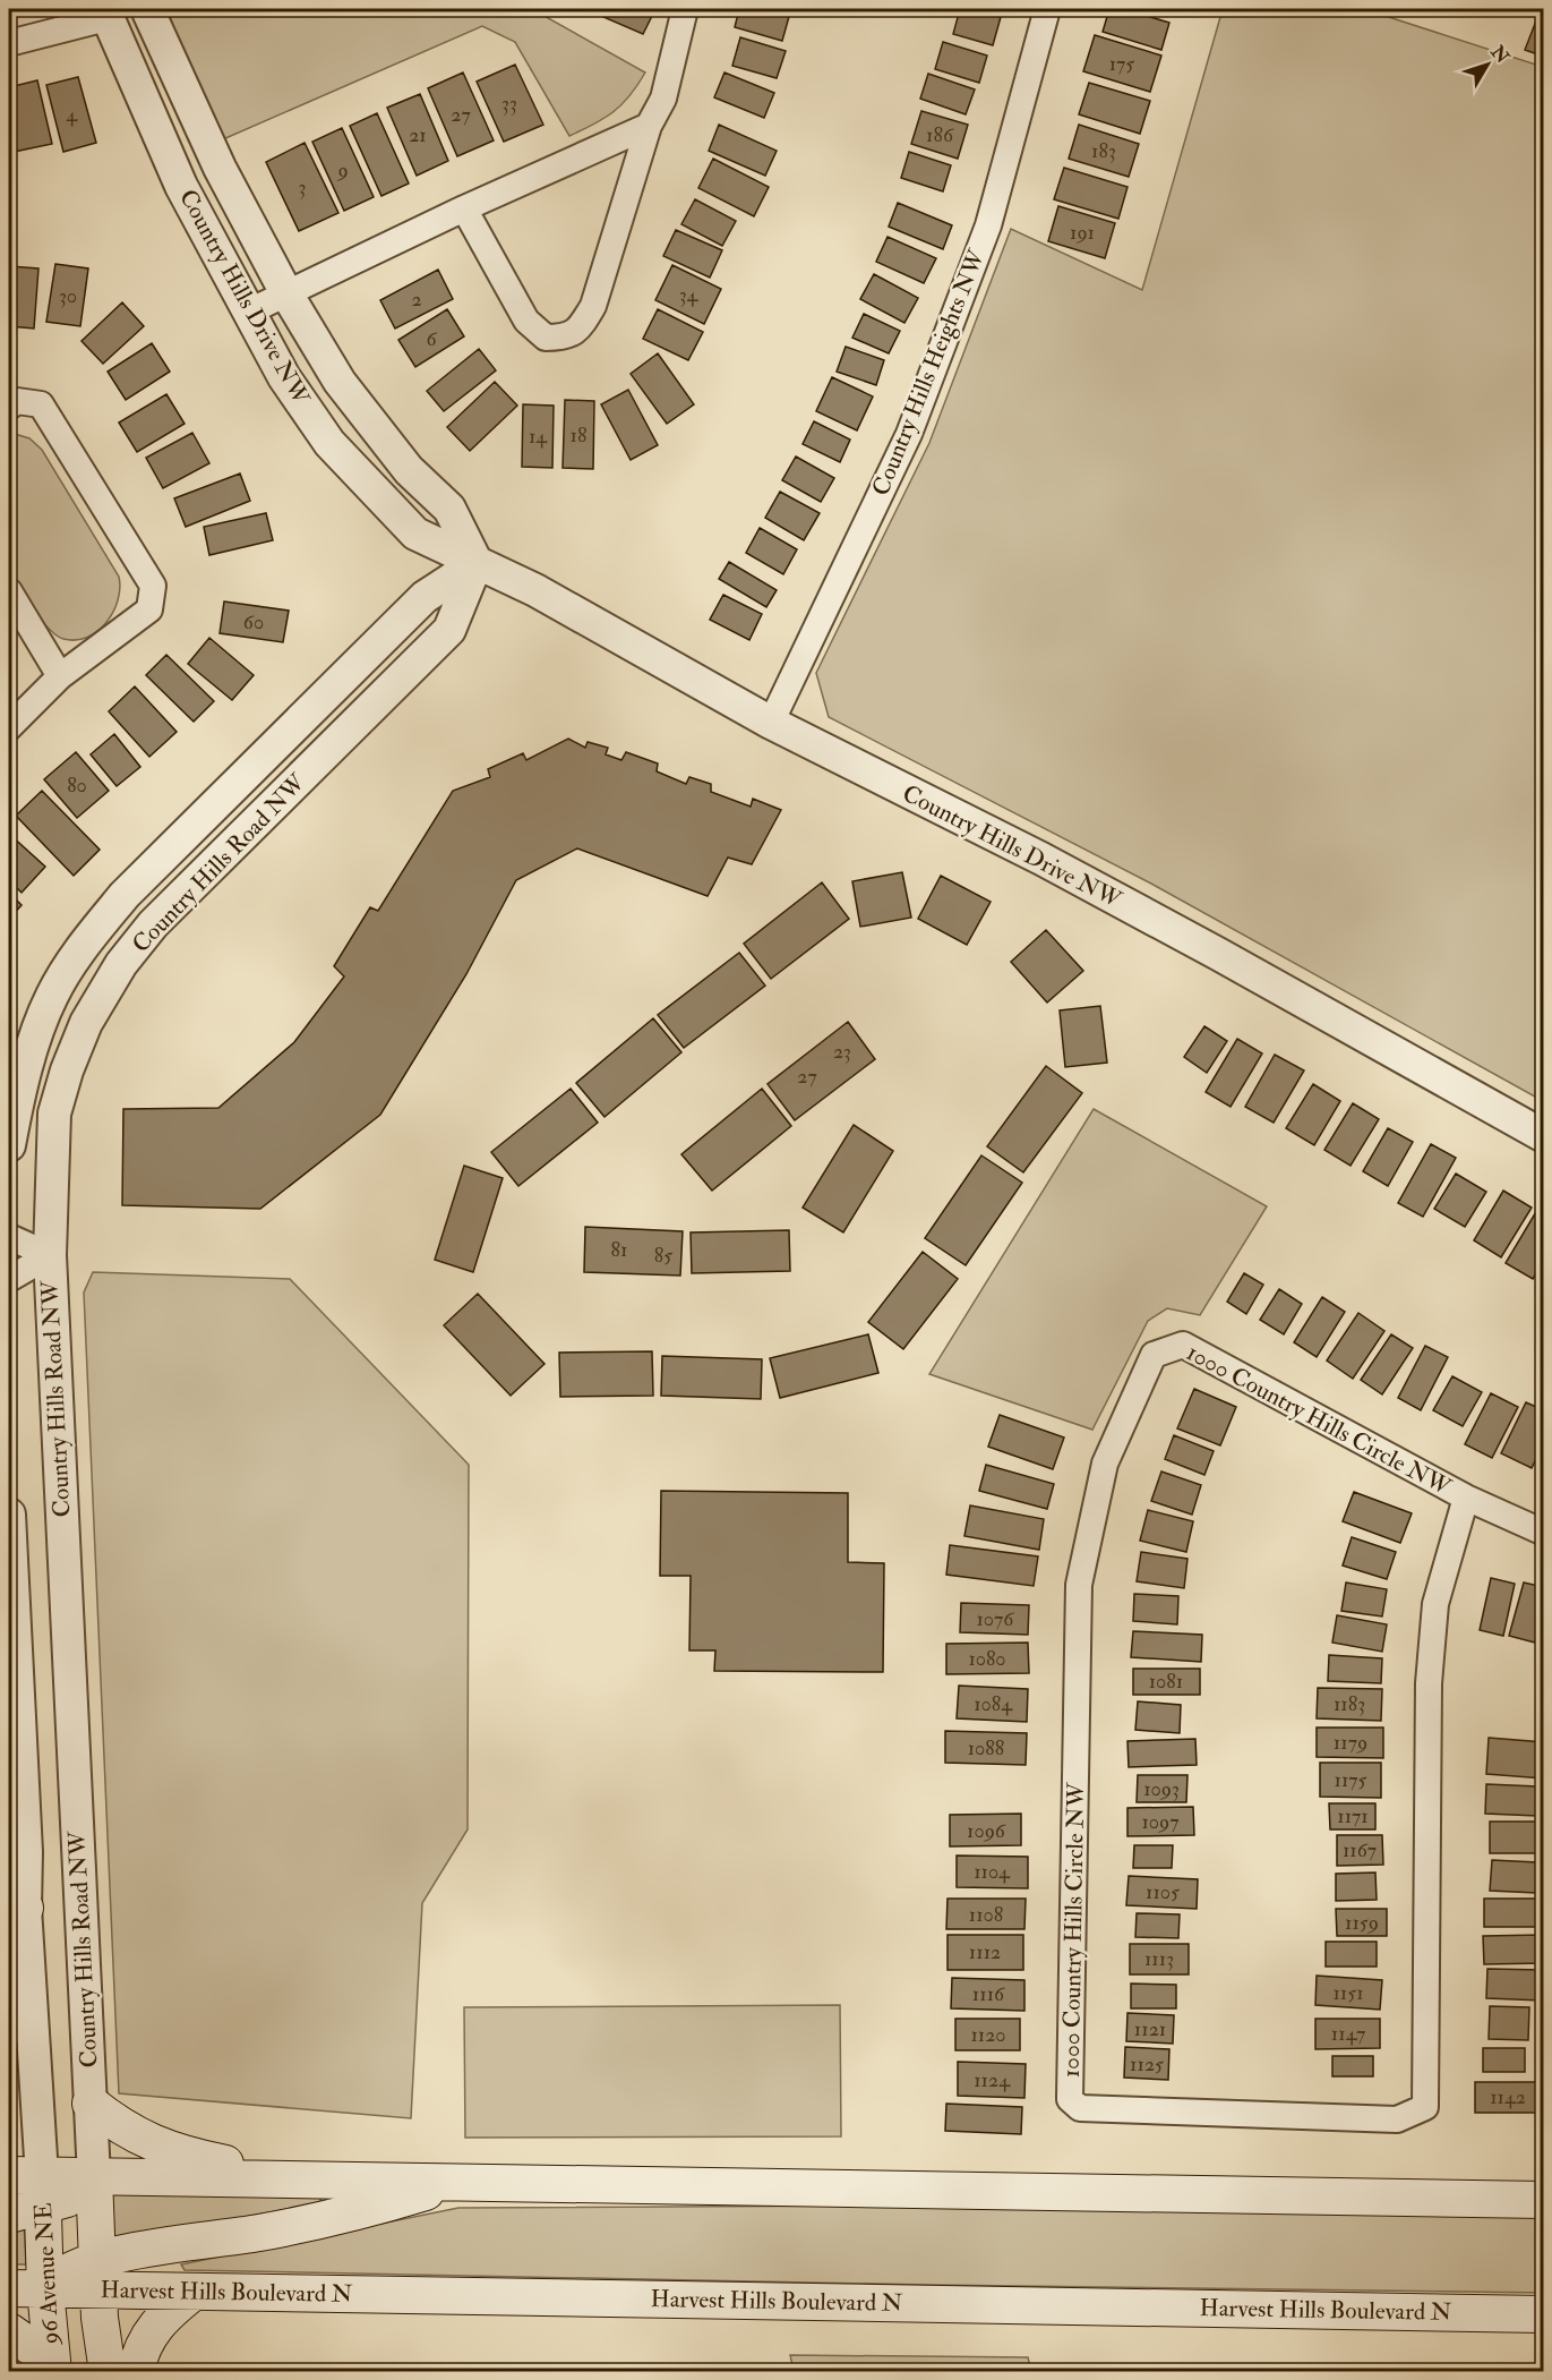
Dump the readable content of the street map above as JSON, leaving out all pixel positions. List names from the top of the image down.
{
  "streets": {
    "main road": ["96 Avenue NE", "Harvest Hills Boulevard N"],
    "street": [
      "Country Hills Drive NW",
      "Country Hills Heights NW",
      "Country Hills Road NW",
      "1000 Country Hills Circle NW"
    ]
  },
  "crossings": [
    ["Country Hills Drive NW", "Country Hills Heights NW"],
    ["Country Hills Drive NW", "Country Hills Road NW"]
  ],
  "house_numbers": [
    "175",
    "33",
    "4",
    "27",
    "21",
    "186",
    "183",
    "9",
    "3",
    "191",
    "34",
    "30",
    "2",
    "6",
    "18",
    "14",
    "60",
    "80",
    "23",
    "27",
    "81",
    "85",
    "1076",
    "1080",
    "1081",
    "1084",
    "1183",
    "1179",
    "1088",
    "1175",
    "1093",
    "1171",
    "1097",
    "1096",
    "1167",
    "1104",
    "1105",
    "1108",
    "1159",
    "1112",
    "1113",
    "1151",
    "1116",
    "1121",
    "1147",
    "1120",
    "1125",
    "1124",
    "1142"
  ],
  "north": "top right"
}
